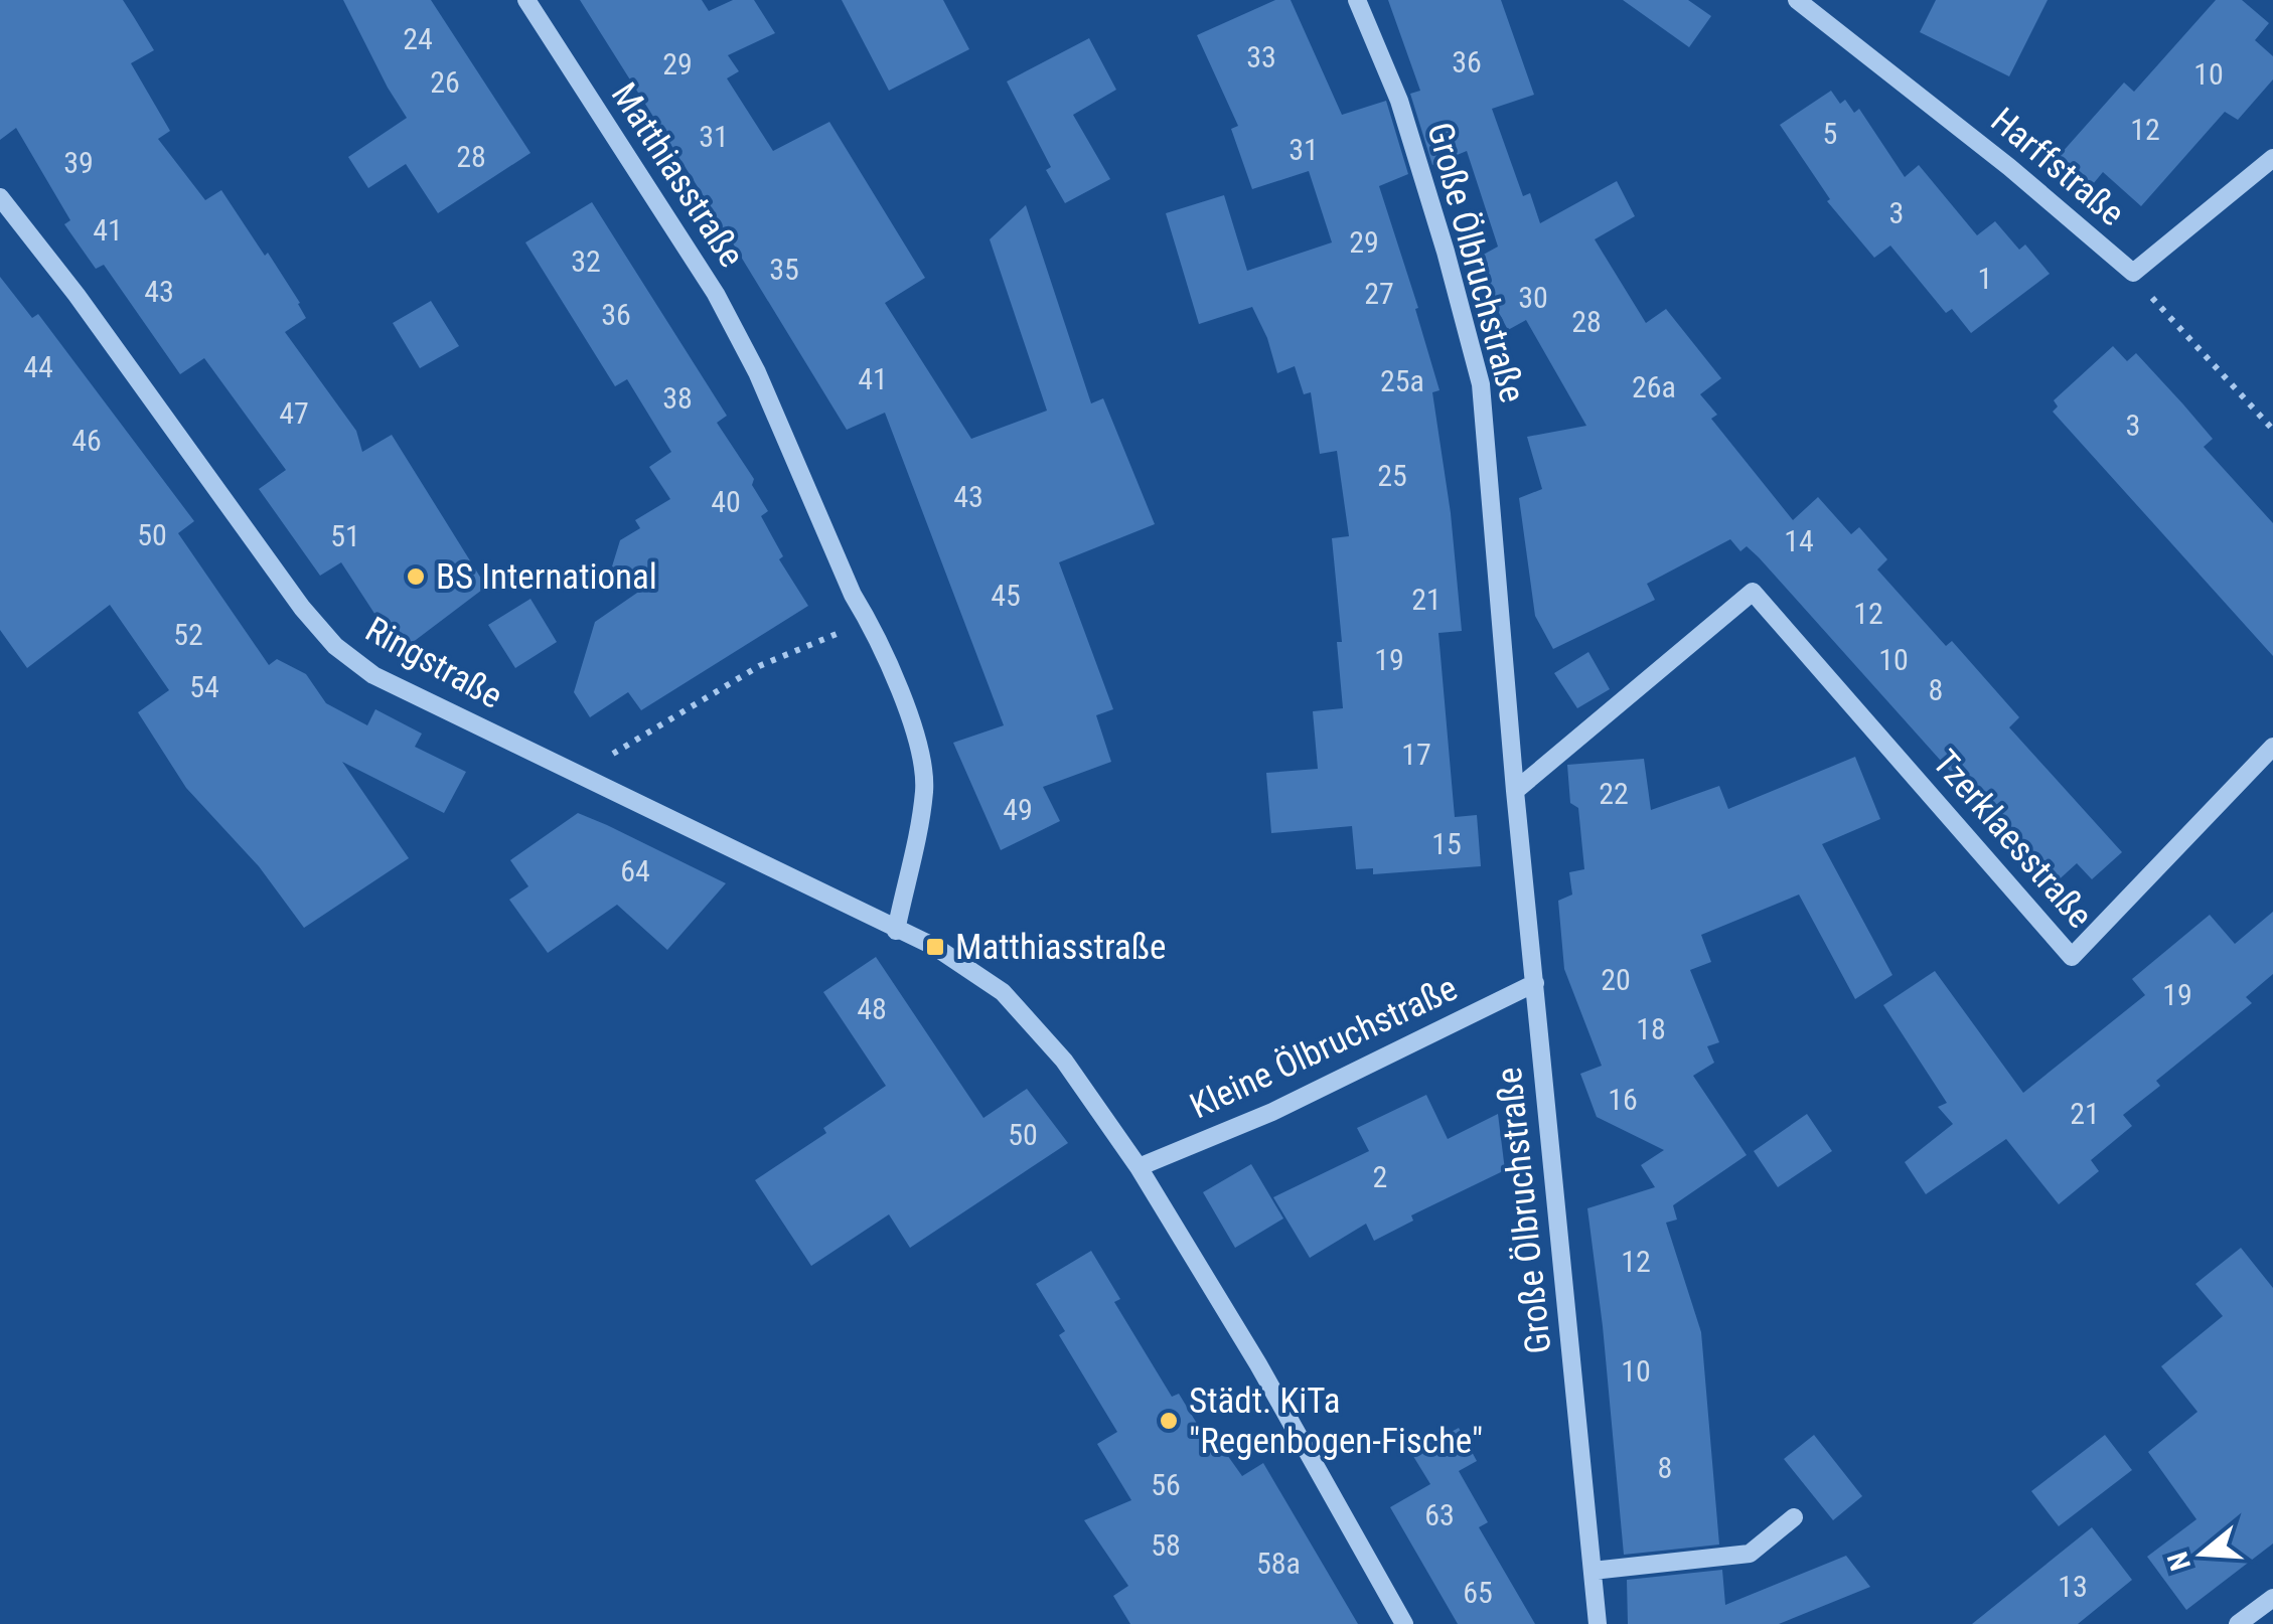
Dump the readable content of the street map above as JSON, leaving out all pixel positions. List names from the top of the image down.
{
  "streets": {
    "street": [
      "Harffstraße",
      "Matthiasstraße",
      "Große Ölbruchstraße",
      "Ringstraße",
      "Tzerklaesstraße",
      "Kleine Ölbruchstraße"
    ]
  },
  "crossings": [
    ["Matthiasstraße", "Ringstraße"],
    ["Große Ölbruchstraße", "Tzerklaesstraße"],
    ["Große Ölbruchstraße", "Kleine Ölbruchstraße"]
  ],
  "places": {
    "other": ["BS International", "Städt. KiTa \"Regenbogen-Fische\""],
    "transit": ["Matthiasstraße"]
  },
  "house_numbers": [
    "24",
    "33",
    "36",
    "29",
    "10",
    "26",
    "12",
    "5",
    "31",
    "31",
    "28",
    "39",
    "3",
    "41",
    "29",
    "32",
    "35",
    "1",
    "43",
    "27",
    "30",
    "36",
    "28",
    "44",
    "41",
    "25a",
    "26a",
    "38",
    "47",
    "3",
    "46",
    "25",
    "43",
    "40",
    "50",
    "51",
    "14",
    "45",
    "21",
    "12",
    "52",
    "19",
    "10",
    "54",
    "8",
    "17",
    "22",
    "49",
    "15",
    "64",
    "20",
    "19",
    "48",
    "18",
    "16",
    "21",
    "50",
    "2",
    "12",
    "10",
    "8",
    "56",
    "63",
    "58",
    "58a",
    "13",
    "65"
  ],
  "north": "left"
}
